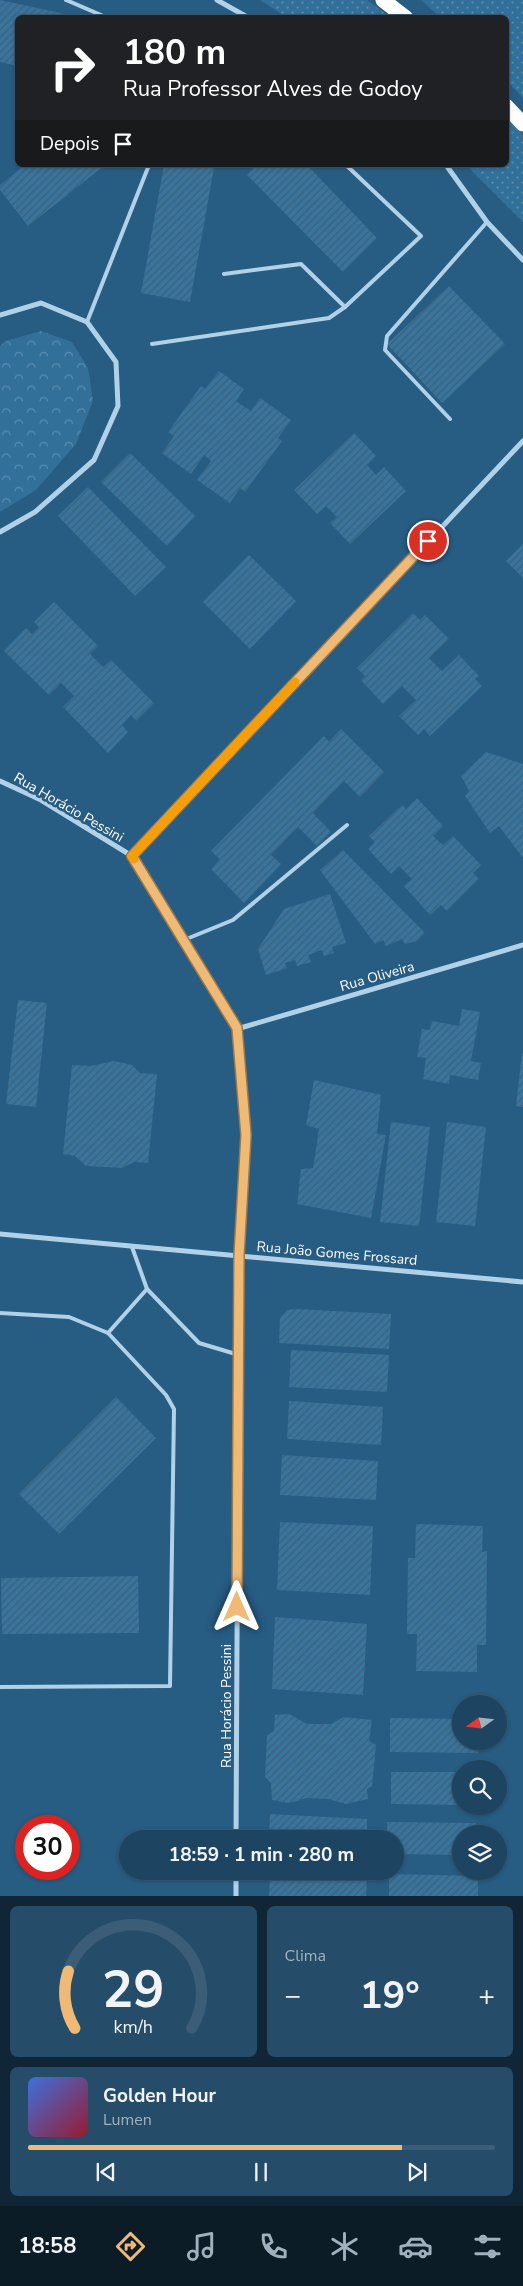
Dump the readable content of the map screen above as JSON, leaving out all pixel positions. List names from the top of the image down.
{
  "streets": {
    "street": ["Rua Horácio Pessini", "Rua Oliveira", "Rua João Gomes Frossard"]
  },
  "crossings": [
    ["Rua Horácio Pessini", "Rua Oliveira"],
    ["Rua Horácio Pessini", "Rua João Gomes Frossard"]
  ],
  "north": "left",
  "page": {
    "turn": ["180 m", "Rua Professor Alves de Godoy"],
    "then": "Depois",
    "limit": "30",
    "trip": "18:59 · 1 min · 280 m",
    "tile": "Clima",
    "heat": ["−", "19°", "+"],
    "song": ["Golden Hour", "Lumen"],
    "tabs": "18:58",
    "gauge": ["29", "km/h"]
  }
}
